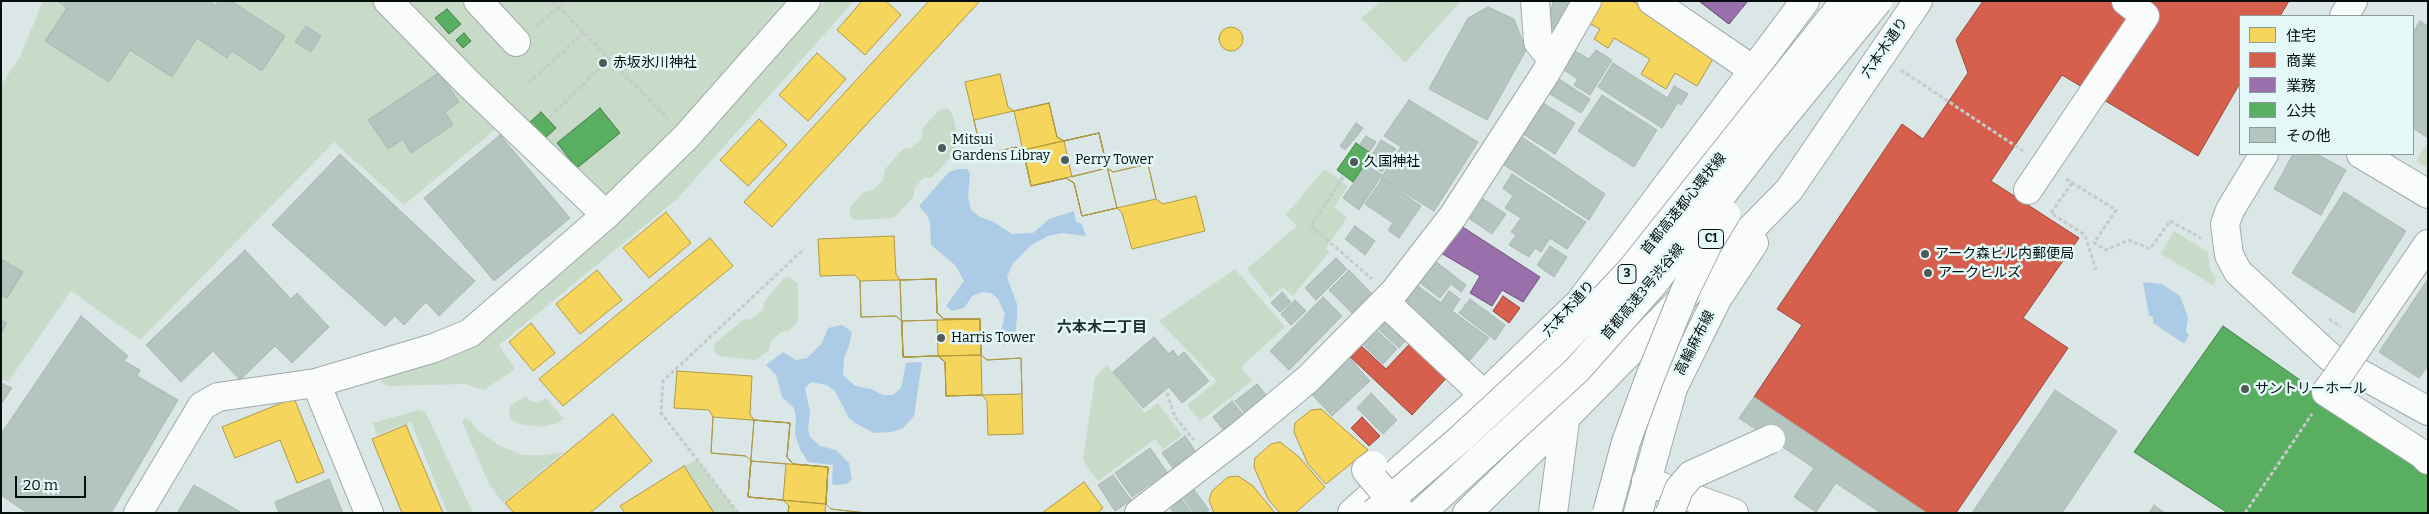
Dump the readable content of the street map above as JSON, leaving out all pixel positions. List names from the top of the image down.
{
  "streets": {
    "main road": [
      "六本木通り",
      "首都高速都心環状線",
      "C1",
      "3",
      "首都高速3号渋谷線",
      "高輪麻布線"
    ]
  },
  "crossings": [
    ["六本木通り", "高輪麻布線"]
  ],
  "districts": ["六本木二丁目"],
  "places": [
    "赤坂氷川神社",
    "Mitsui Gardens Libray",
    "Perry Tower",
    "久国神社",
    "アーク森ビル内郵便局",
    "アークヒルズ",
    "Harris Tower",
    "サントリーホール"
  ],
  "legend": [
    "住宅",
    "商業",
    "業務",
    "公共",
    "その他"
  ],
  "scale_bar": "20 m"
}
